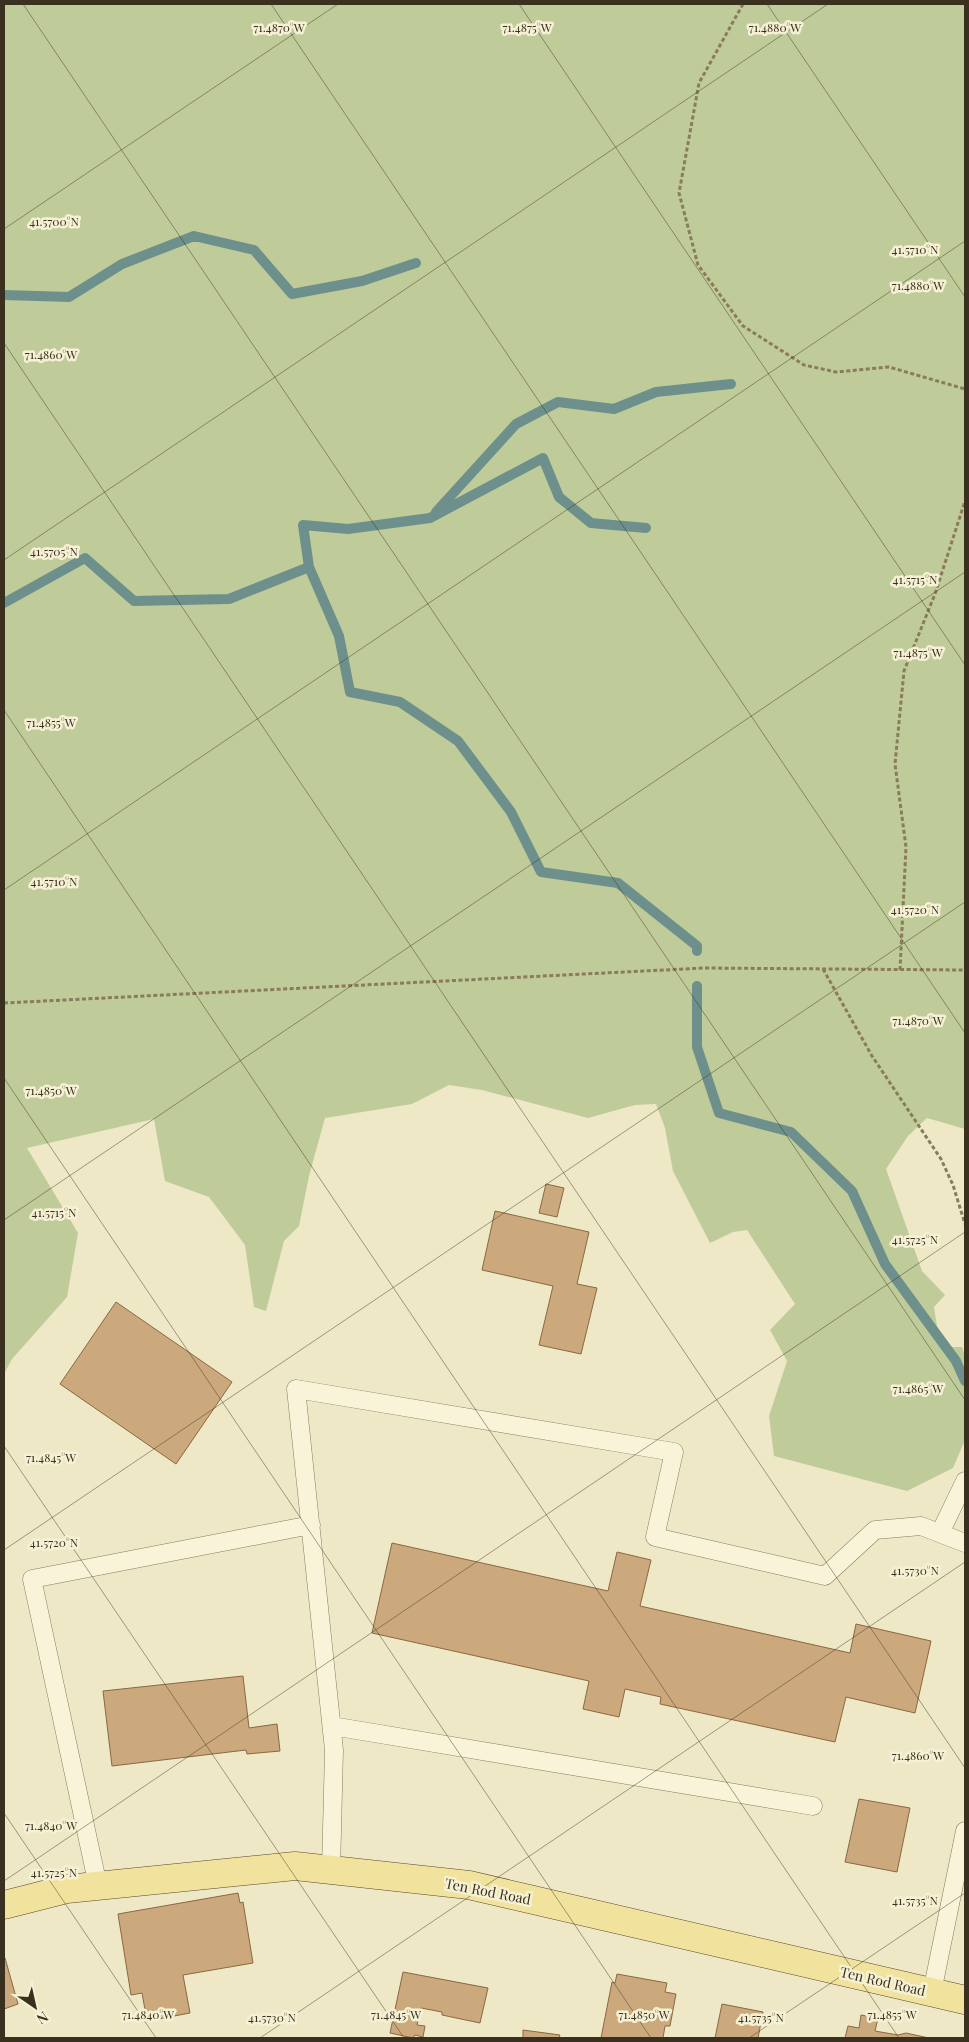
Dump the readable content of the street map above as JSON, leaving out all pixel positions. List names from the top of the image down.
{
  "streets": {
    "main road": ["Ten Rod Road"]
  },
  "north": "bottom right",
  "coordinates": [
    "71.4875°W",
    "71.4880°W",
    "71.4870°W",
    "41.5700°N",
    "41.5710°N",
    "71.4860°W",
    "41.5705°N",
    "41.5715°N",
    "71.4855°W",
    "41.5720°N",
    "71.4850°W",
    "41.5725°N",
    "71.4865°W",
    "71.4845°W",
    "41.5730°N",
    "71.4840°W",
    "41.5735°N"
  ]
}
